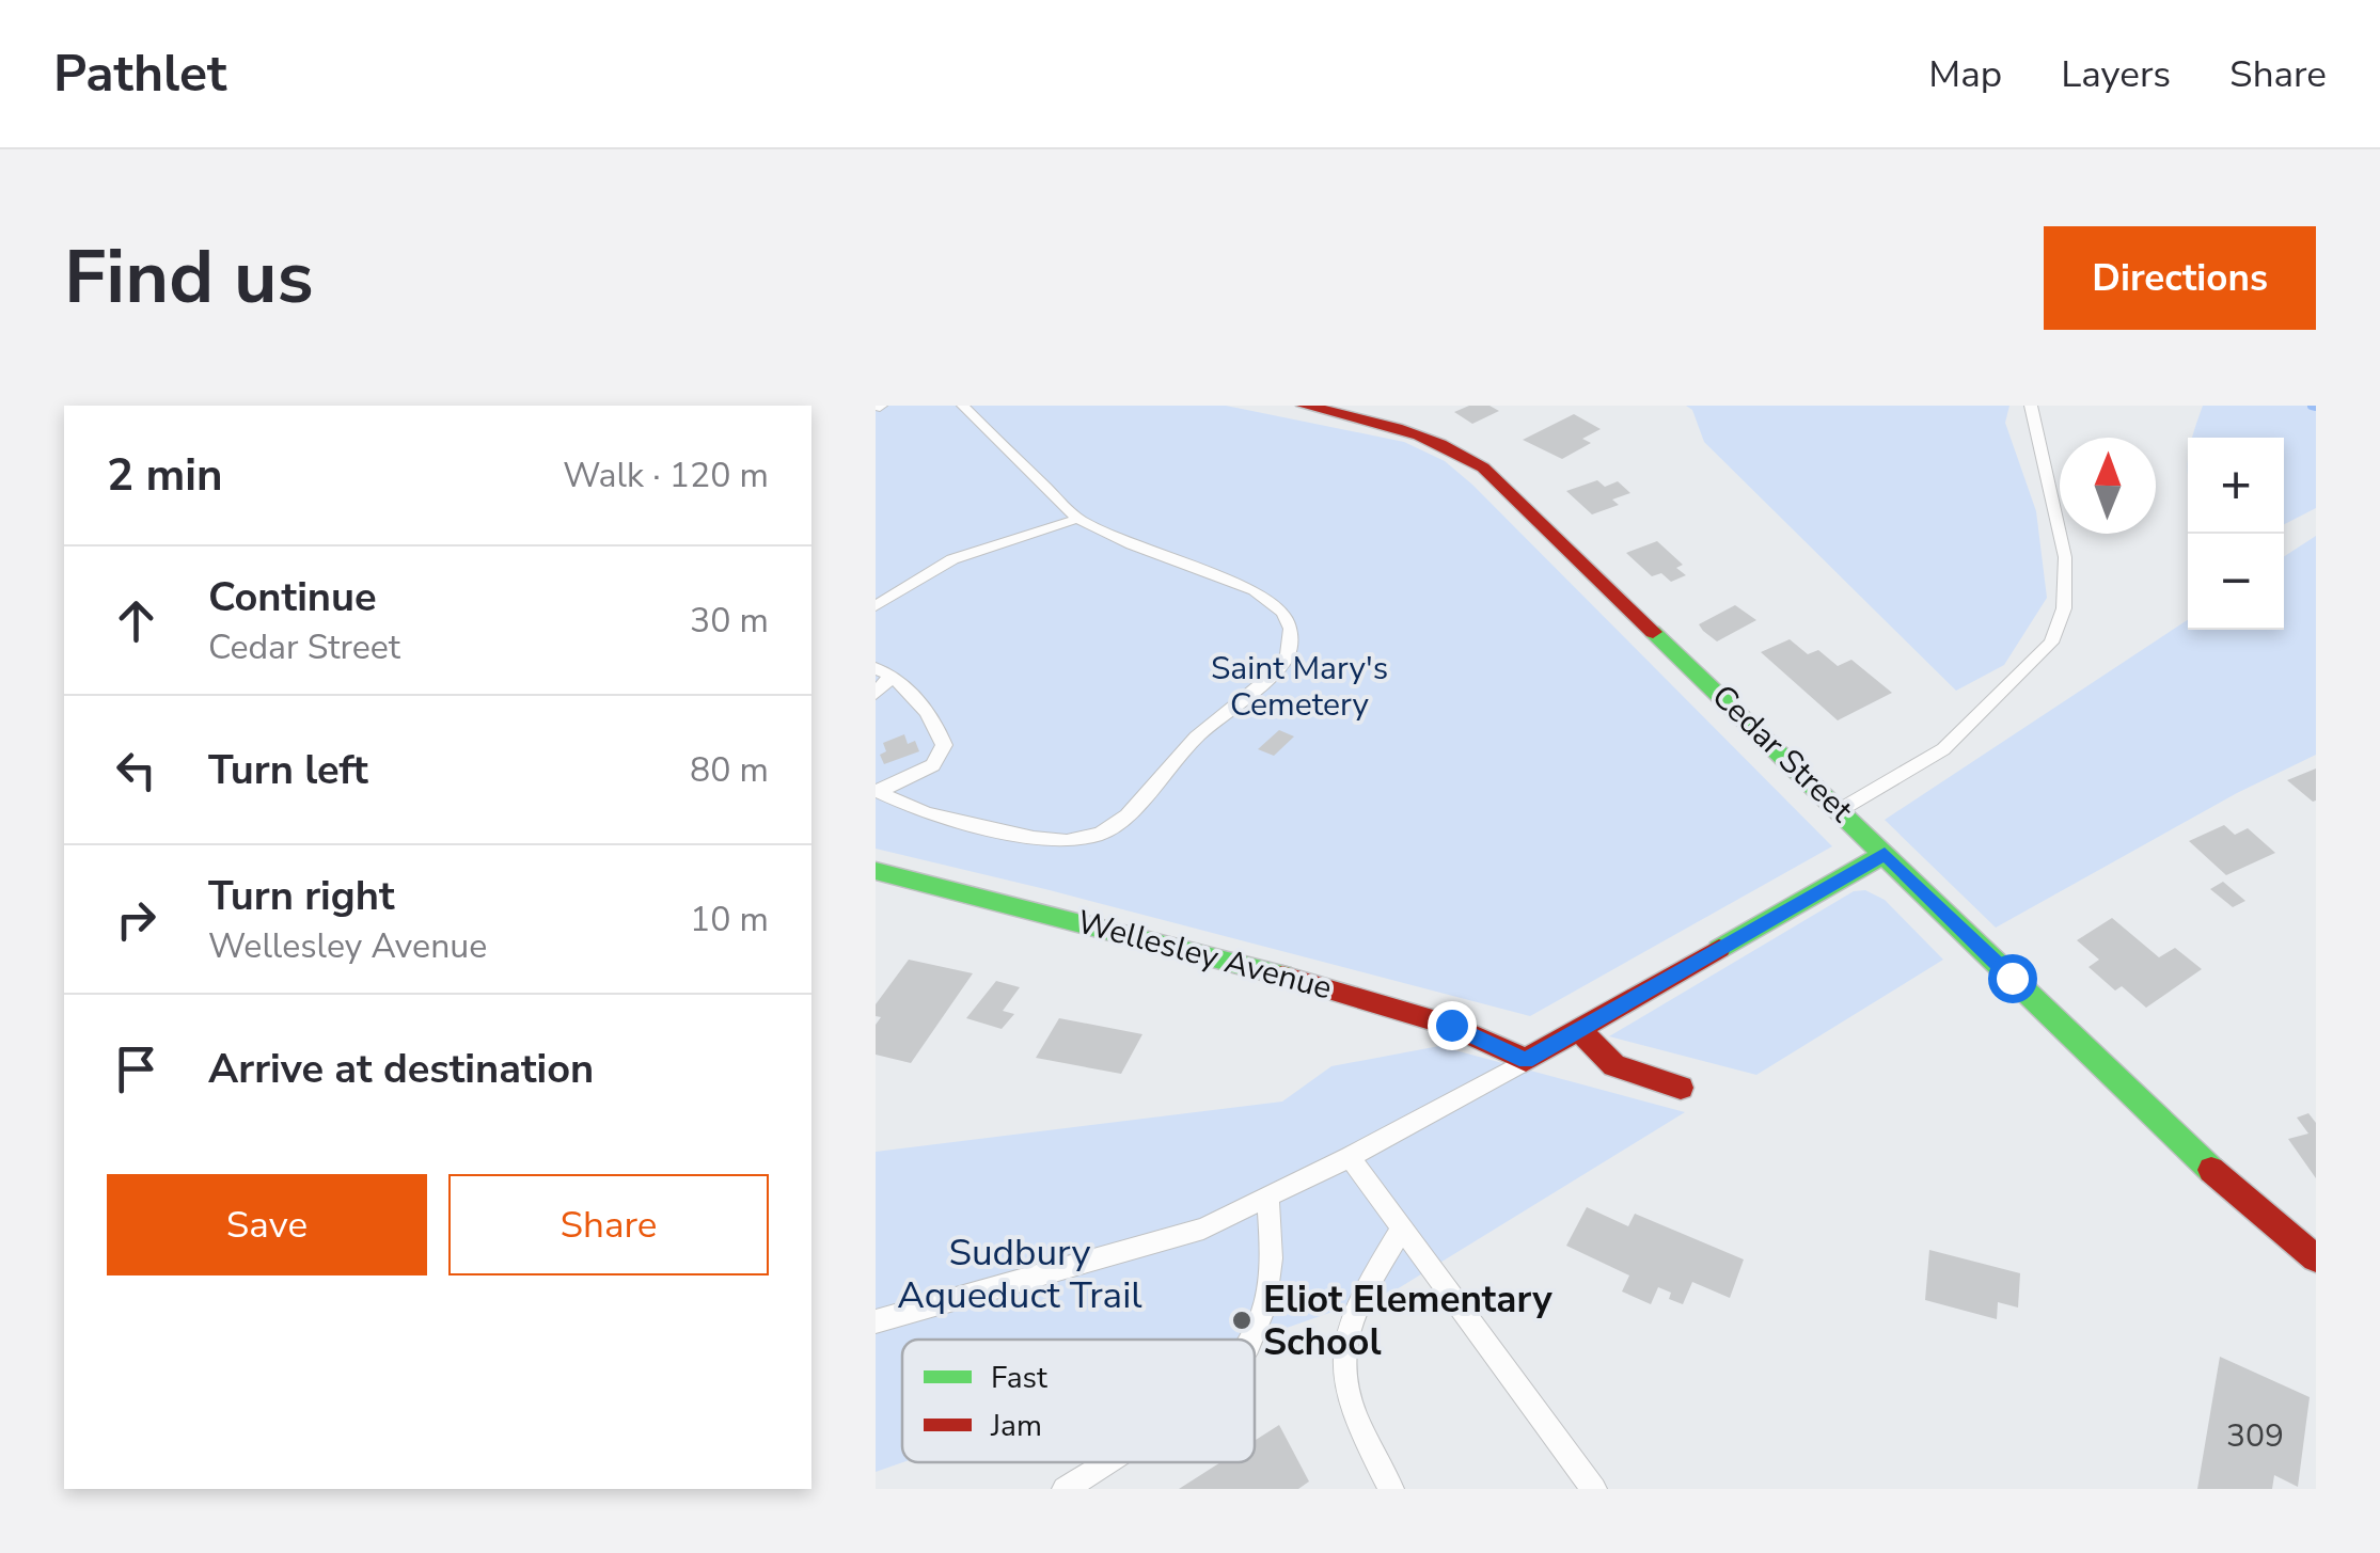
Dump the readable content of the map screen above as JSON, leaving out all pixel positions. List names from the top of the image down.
{
  "streets": {
    "street": ["Cedar Street", "Wellesley Avenue"]
  },
  "parks": ["Saint Mary's Cemetery", "Sudbury Aqueduct Trail"],
  "places": ["Eliot Elementary School"],
  "house_numbers": ["309"],
  "legend": ["Fast", "Jam"],
  "north": "top",
  "page": {
    "header": "Pathlet",
    "nav": ["Map", "Layers", "Share"],
    "title": "Find us",
    "buttons": [
      "Directions",
      ["Save", "Share"]
    ],
    "heading": ["2 min", "Walk · 120 m"],
    "map_buttons": ["+", "−"],
    "list": [
      ["Continue", "Cedar Street", "30 m"],
      ["Turn left", "80 m"],
      ["Turn right", "Wellesley Avenue", "10 m"],
      "Arrive at destination"
    ]
  }
}
